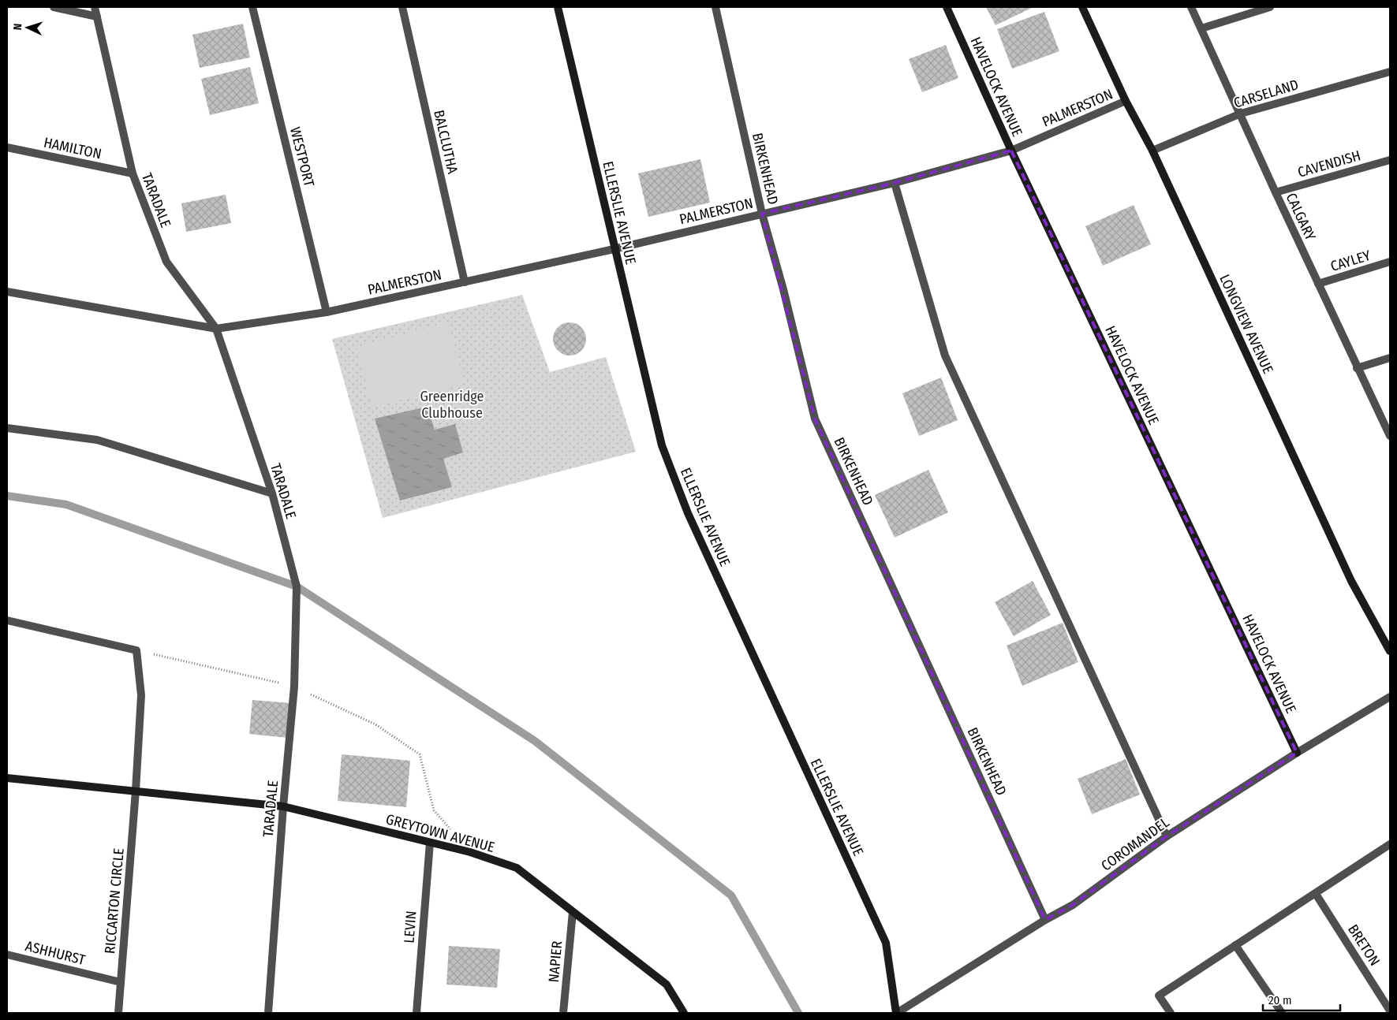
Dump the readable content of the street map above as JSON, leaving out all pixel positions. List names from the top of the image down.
{
  "streets": {
    "street": [
      "HAVELOCK AVENUE",
      "CARSELAND",
      "PALMERSTON",
      "BALCLUTHA",
      "HAMILTON",
      "WESTPORT",
      "CAVENDISH",
      "BIRKENHEAD",
      "TARADALE",
      "ELLERSLIE AVENUE",
      "CALGARY",
      "CAYLEY",
      "LONGVIEW AVENUE",
      "GREYTOWN AVENUE",
      "COROMANDEL",
      "RICCARTON CIRCLE",
      "LEVIN",
      "BRETON",
      "ASHHURST",
      "NAPIER"
    ]
  },
  "crossings": [
    ["HAVELOCK AVENUE", "PALMERSTON"],
    ["HAVELOCK AVENUE", "COROMANDEL"],
    ["CARSELAND", "CALGARY"],
    ["CARSELAND", "LONGVIEW AVENUE"],
    ["PALMERSTON", "BALCLUTHA"],
    ["PALMERSTON", "WESTPORT"],
    ["PALMERSTON", "BIRKENHEAD"],
    ["PALMERSTON", "TARADALE"],
    ["PALMERSTON", "ELLERSLIE AVENUE"],
    ["PALMERSTON", "LONGVIEW AVENUE"],
    ["HAMILTON", "TARADALE"],
    ["CAVENDISH", "CALGARY"],
    ["BIRKENHEAD", "COROMANDEL"],
    ["TARADALE", "GREYTOWN AVENUE"],
    ["ELLERSLIE AVENUE", "COROMANDEL"],
    ["CALGARY", "CAYLEY"],
    ["GREYTOWN AVENUE", "RICCARTON CIRCLE"],
    ["GREYTOWN AVENUE", "LEVIN"],
    ["GREYTOWN AVENUE", "NAPIER"],
    ["RICCARTON CIRCLE", "ASHHURST"]
  ],
  "parks": ["Greenridge Clubhouse"],
  "scale_bar": "20 m",
  "north": "left"
}
